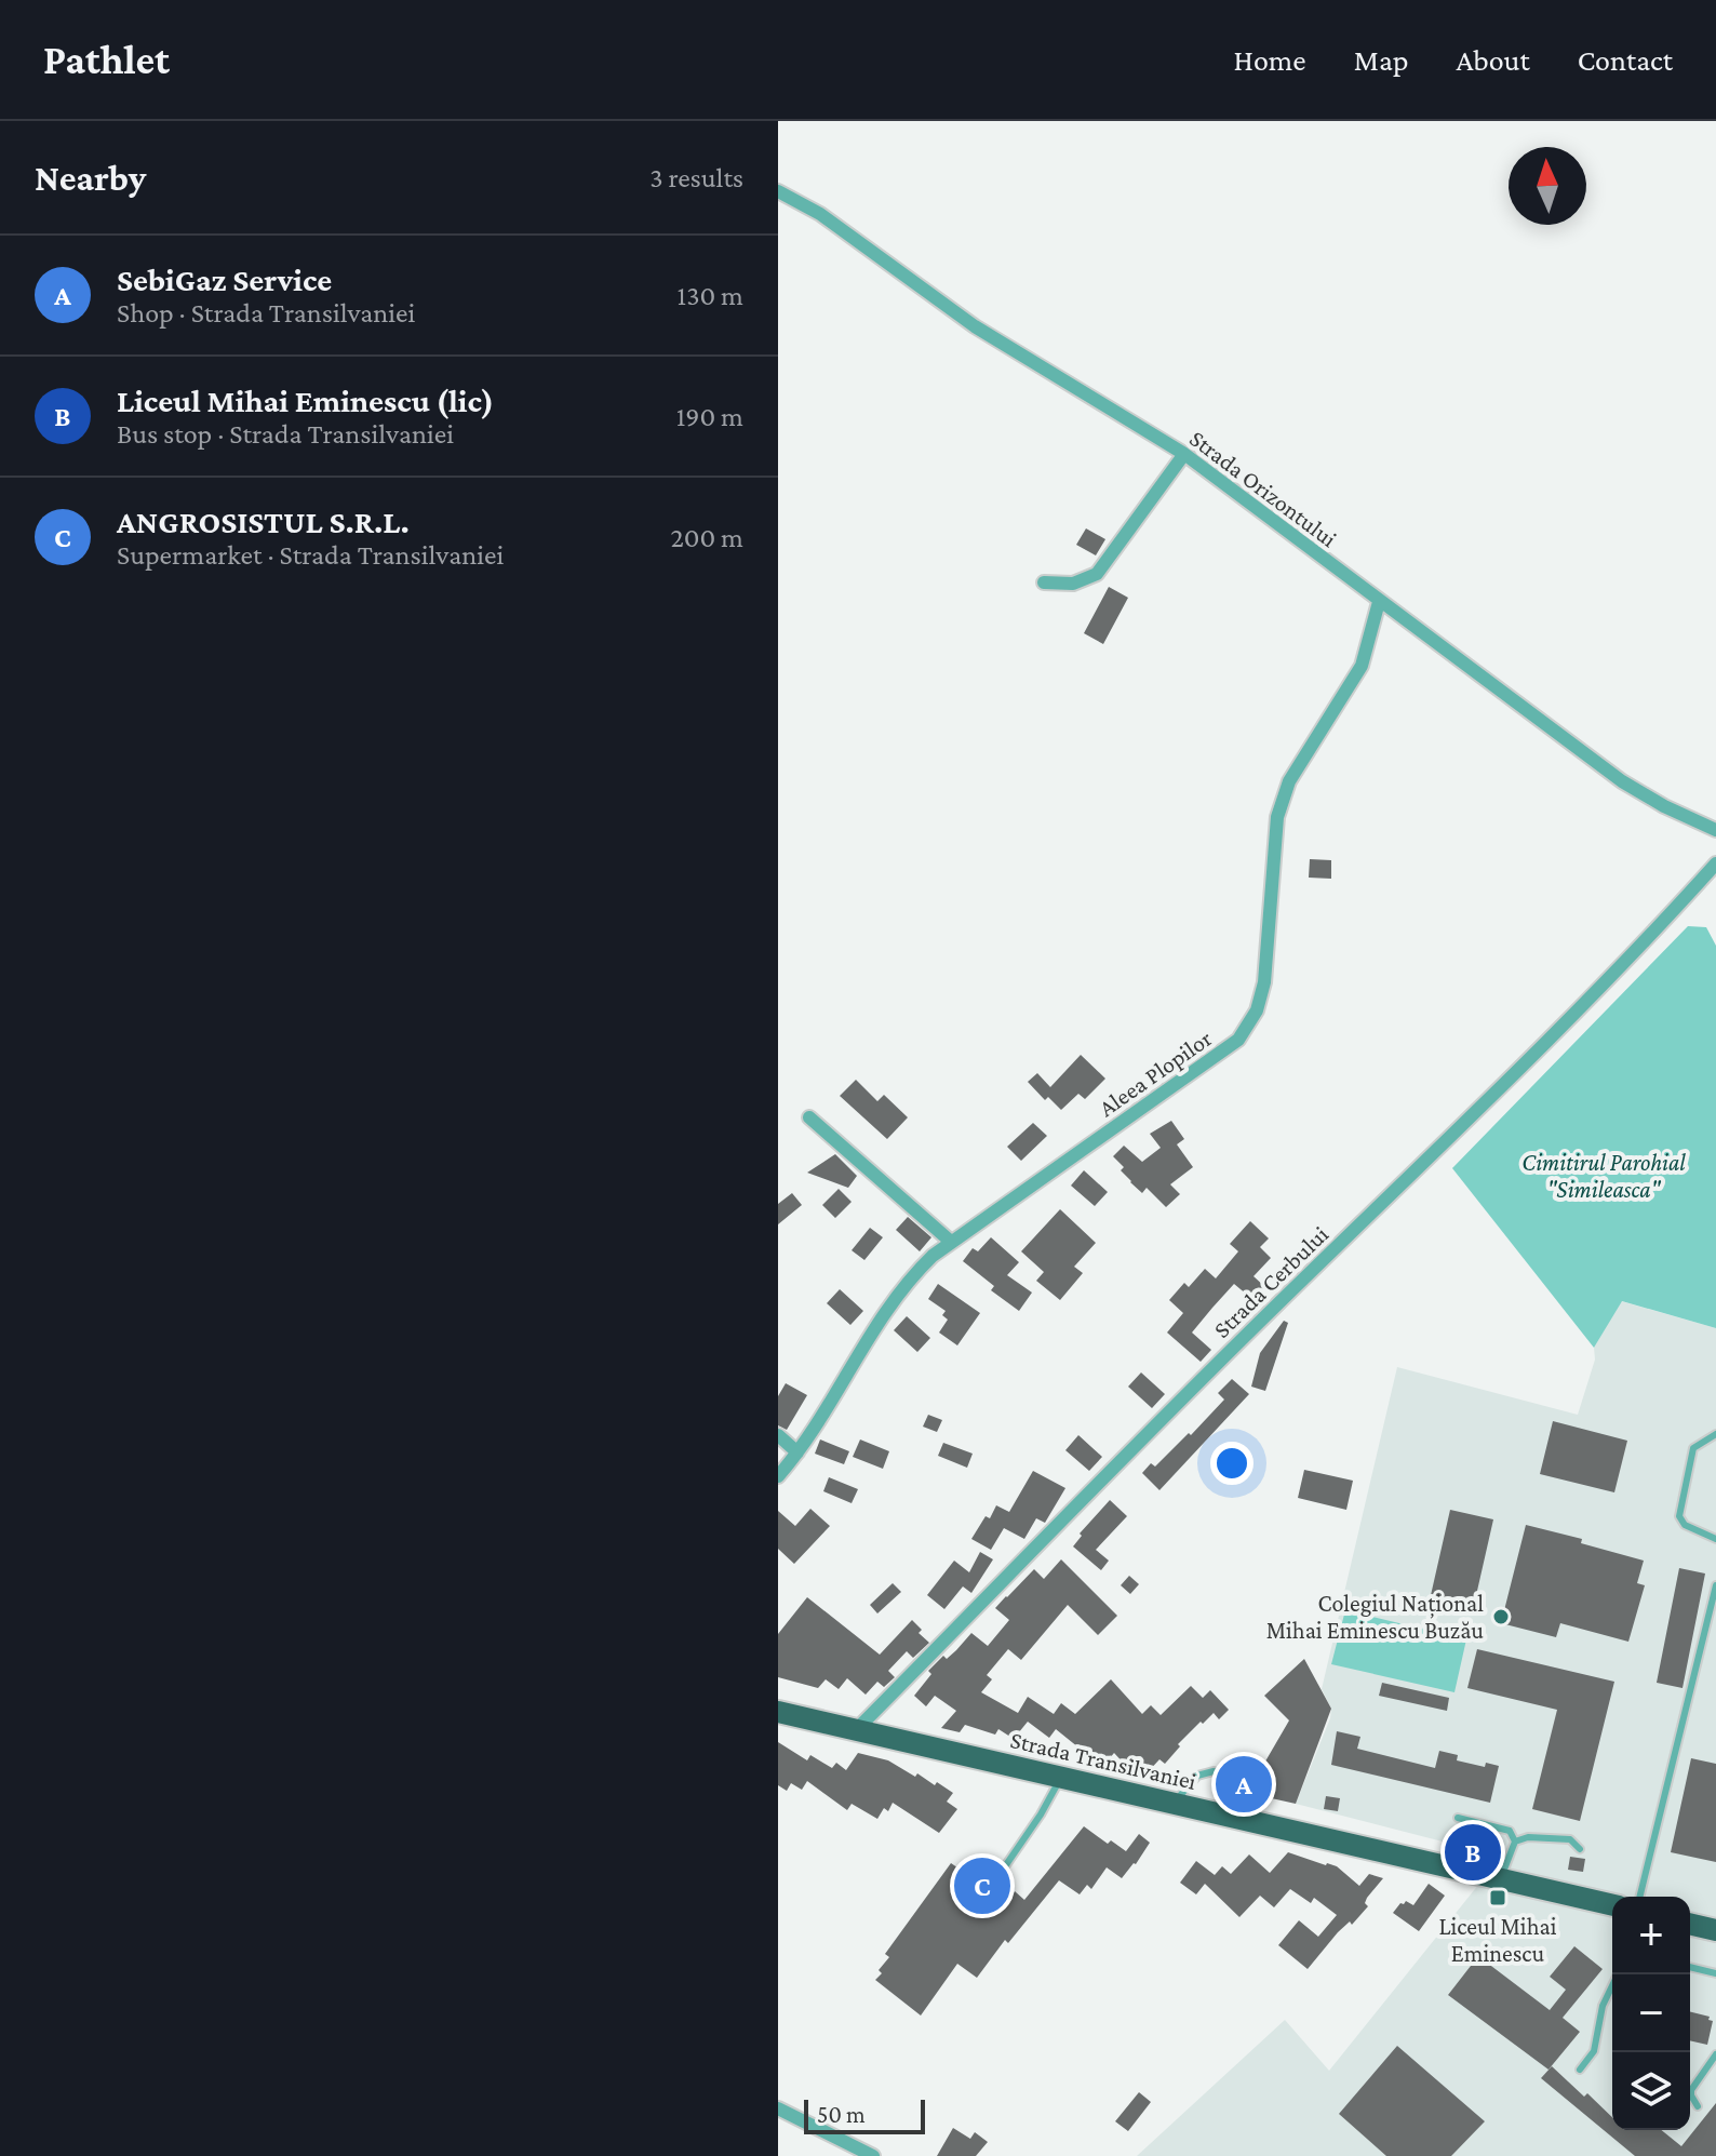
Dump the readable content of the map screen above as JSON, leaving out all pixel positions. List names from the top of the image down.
{
  "streets": {
    "main road": ["Strada Transilvaniei"],
    "street": ["Strada Orizontului", "Aleea Plopilor", "Strada Cerbului"]
  },
  "crossings": [
    ["Strada Orizontului", "Aleea Plopilor"],
    ["Strada Cerbului", "Strada Transilvaniei"]
  ],
  "parks": ["Cimitirul Parohial \"Simileasca\""],
  "places": {
    "other": ["Colegiul Național Mihai Eminescu Buzău"],
    "transit": ["Liceul Mihai Eminescu"]
  },
  "scale_bar": "50 m",
  "north": "top",
  "page": {
    "header": "Pathlet",
    "nav": [
      "Home",
      "Map",
      "About",
      "Contact"
    ],
    "heading": ["Nearby", "3 results"],
    "list": [
      {
        "mark": "A",
        "name": "SebiGaz Service",
        "note": "Shop · Strada Transilvaniei",
        "value": "130 m"
      },
      {
        "mark": "B",
        "name": "Liceul Mihai Eminescu (lic)",
        "note": "Bus stop · Strada Transilvaniei",
        "value": "190 m"
      },
      {
        "mark": "C",
        "name": "ANGROSISTUL S.R.L.",
        "note": "Supermarket · Strada Transilvaniei",
        "value": "200 m"
      }
    ],
    "pins": ["A", "B", "C"],
    "map_buttons": ["+", "−"],
    "scale": "50 m"
  }
}
